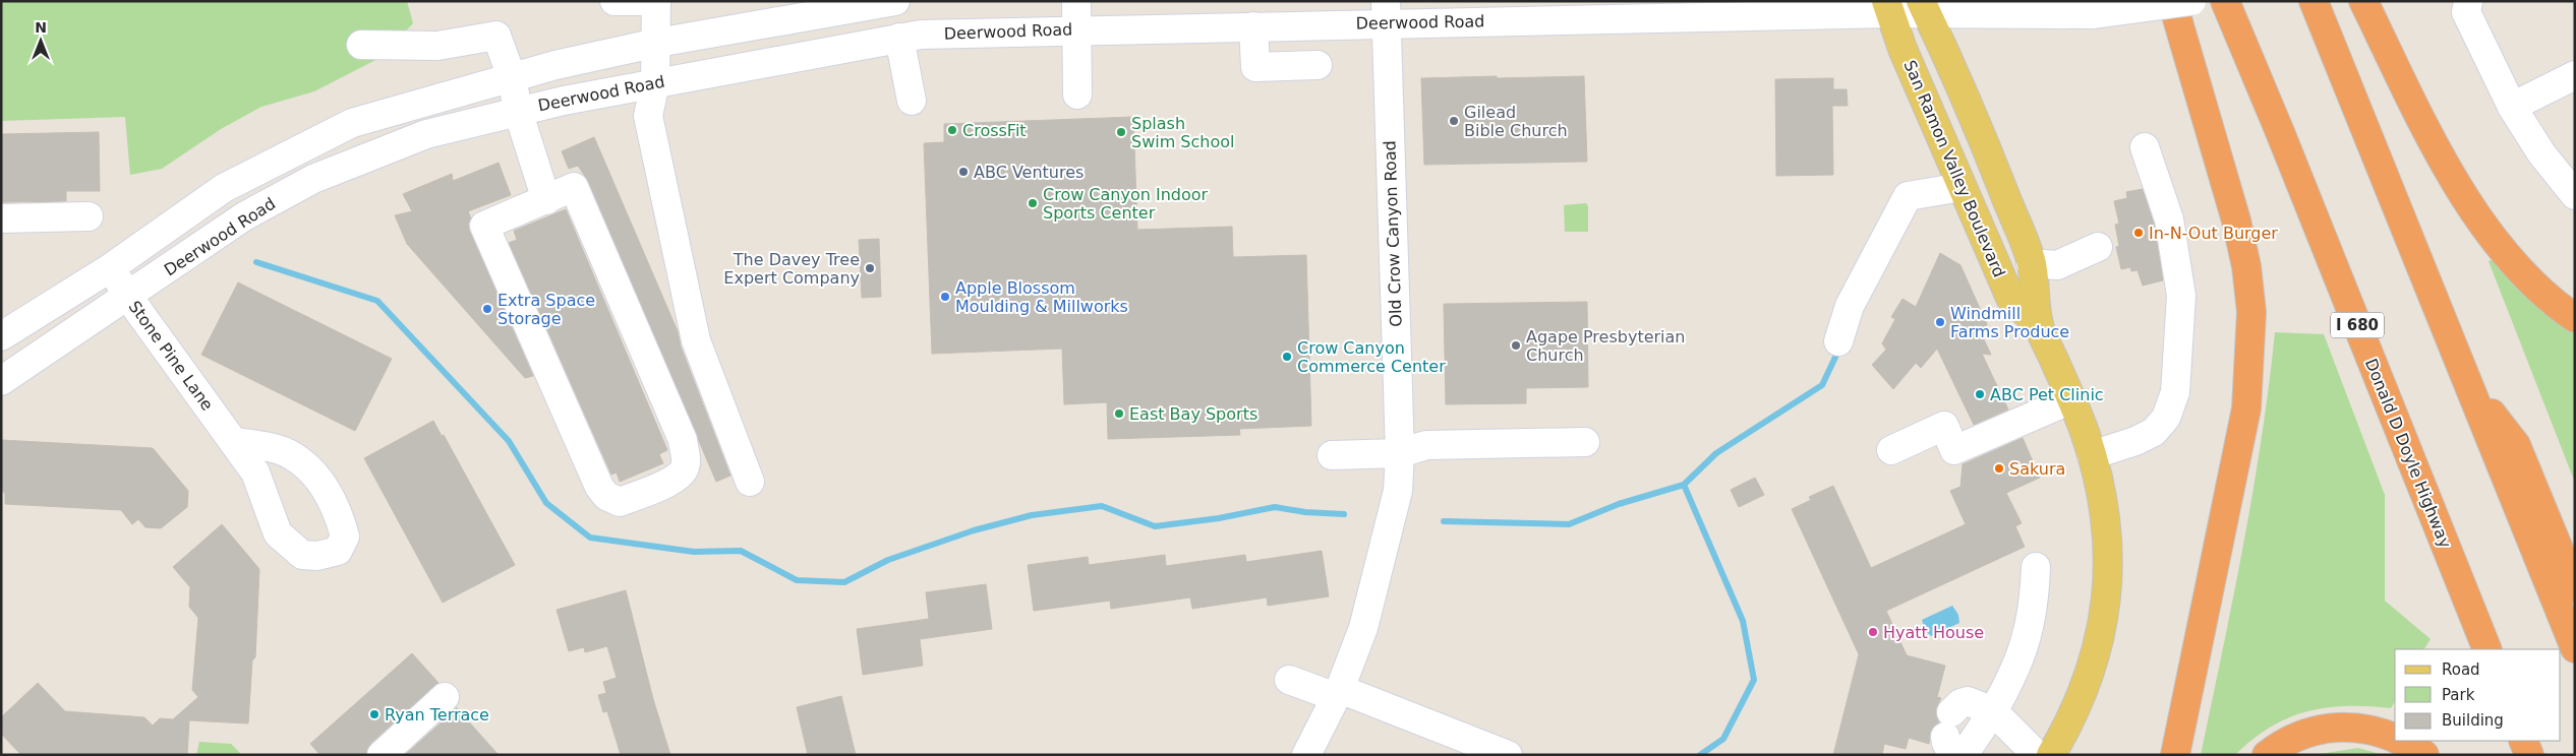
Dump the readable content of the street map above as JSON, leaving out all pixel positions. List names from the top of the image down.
{
  "streets": {
    "highway": ["I 680", "Donald D Doyle Highway"],
    "main road": ["San Ramon Valley Boulevard"],
    "street": ["Deerwood Road", "Old Crow Canyon Road", "Stone Pine Lane"]
  },
  "crossings": [
    ["Deerwood Road", "San Ramon Valley Boulevard"],
    ["Deerwood Road", "Old Crow Canyon Road"],
    ["Deerwood Road", "Stone Pine Lane"]
  ],
  "places": [
    "Gilead Bible Church",
    "CrossFit",
    "Splash Swim School",
    "ABC Ventures",
    "Crow Canyon Indoor Sports Center",
    "In-N-Out Burger",
    "The Davey Tree Expert Company",
    "Apple Blossom Moulding & Millworks",
    "Extra Space Storage",
    "Windmill Farms Produce",
    "Agape Presbyterian Church",
    "Crow Canyon Commerce Center",
    "ABC Pet Clinic",
    "East Bay Sports",
    "Sakura",
    "Hyatt House",
    "Ryan Terrace"
  ],
  "legend": ["Road", "Park", "Building"],
  "north": "top"
}
